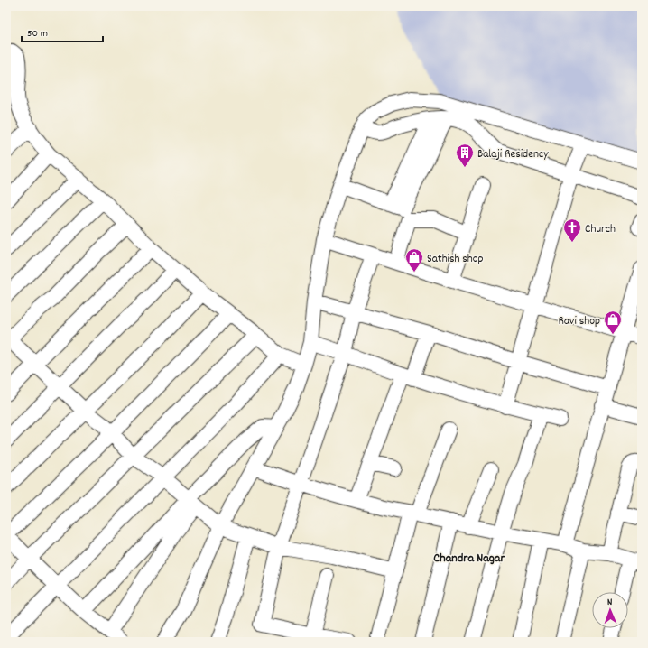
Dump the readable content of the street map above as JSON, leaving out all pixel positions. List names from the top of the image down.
{
  "districts": ["Chandra Nagar"],
  "places": {
    "building": ["Balaji Residency"],
    "church": ["Church"],
    "shop": ["Sathish shop", "Ravi shop"]
  },
  "scale_bar": "50 m",
  "north": "top"
}
